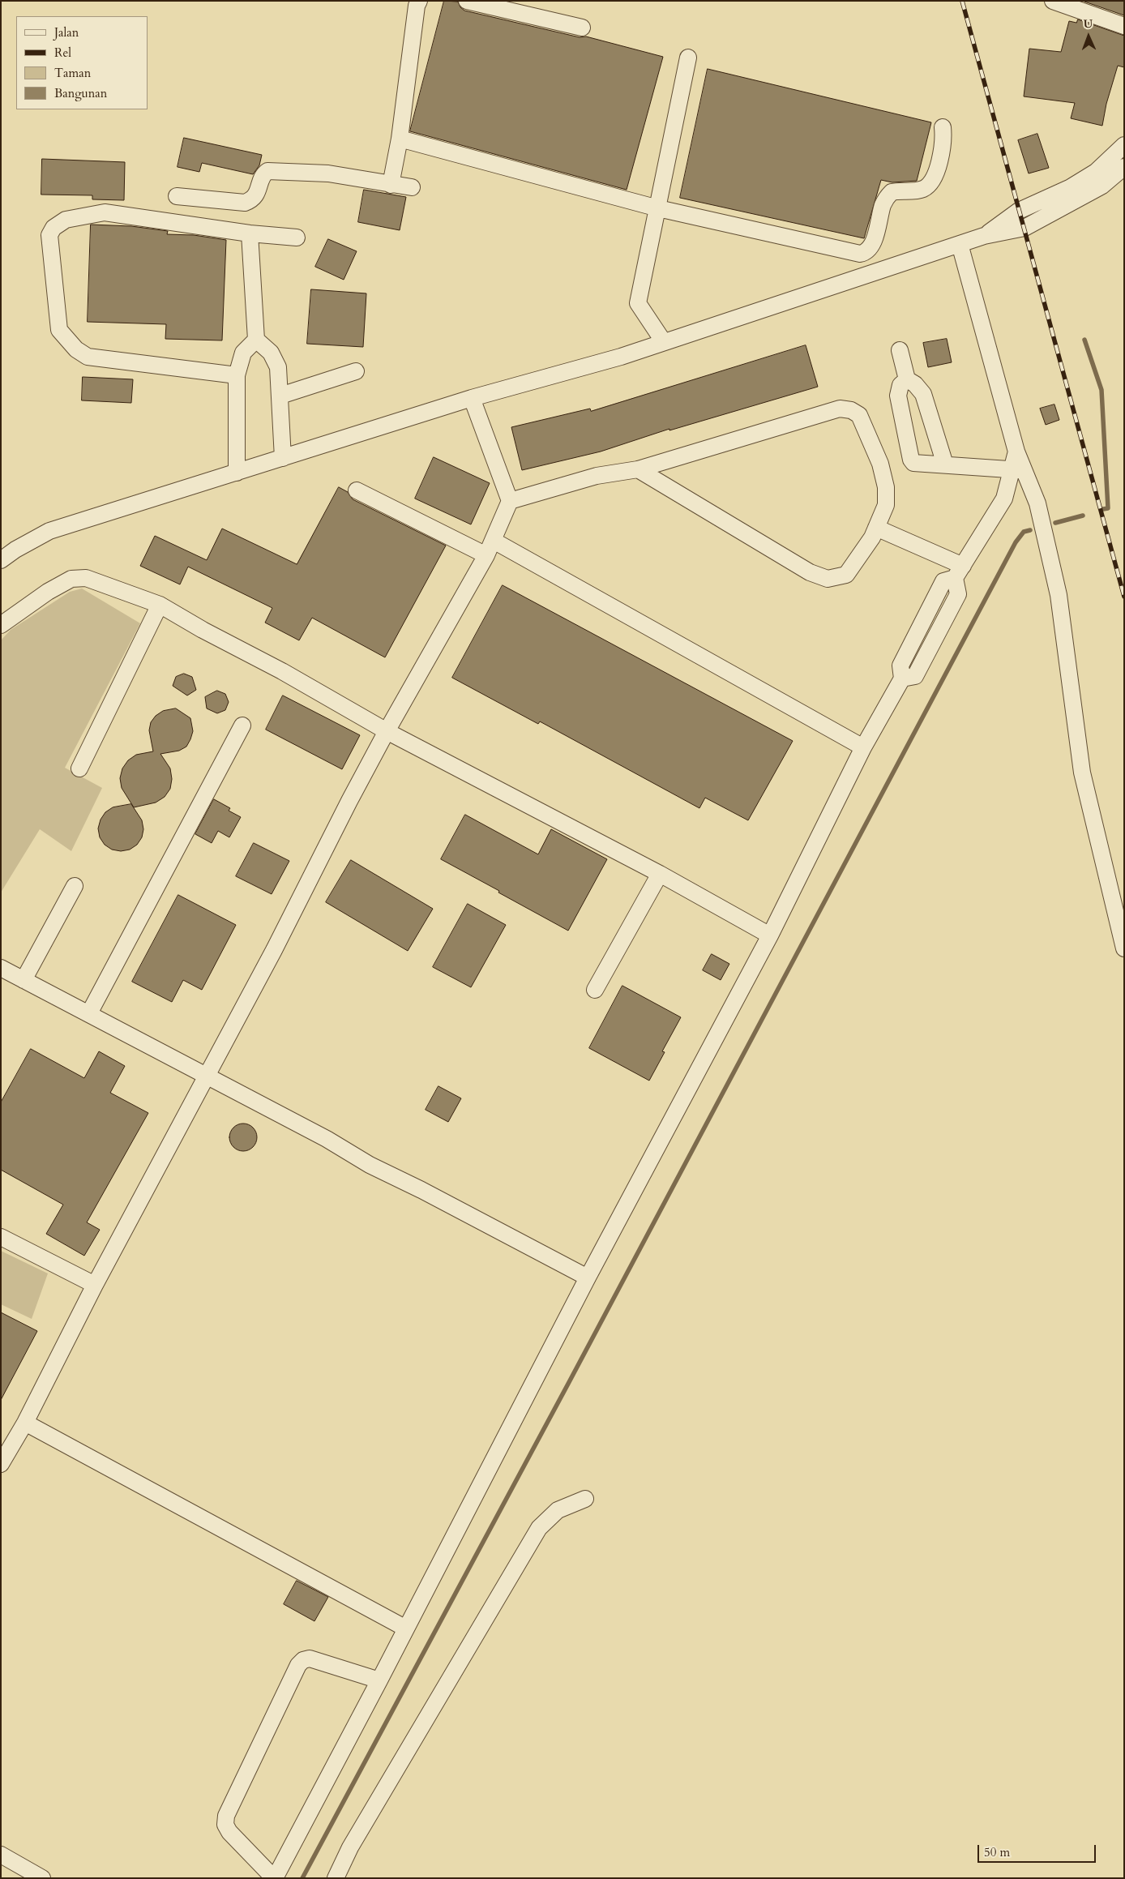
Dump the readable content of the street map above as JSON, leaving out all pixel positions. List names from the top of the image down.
{
  "legend": [
    "Jalan",
    "Rel",
    "Taman",
    "Bangunan"
  ],
  "scale_bar": "50 m",
  "north": "top"
}
